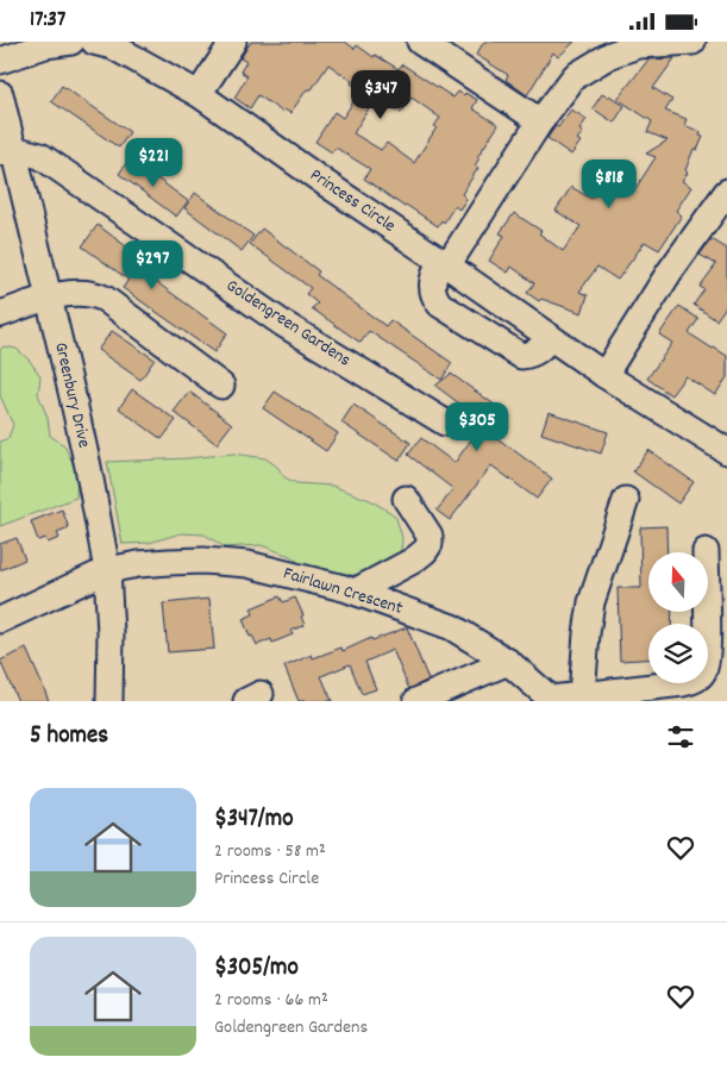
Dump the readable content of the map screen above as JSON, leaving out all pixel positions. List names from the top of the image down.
{
  "streets": {
    "street": [
      "Princess Circle",
      "Goldengreen Gardens",
      "Greenbury Drive",
      "Fairlawn Crescent"
    ]
  },
  "crossings": [
    ["Goldengreen Gardens", "Greenbury Drive"],
    ["Greenbury Drive", "Fairlawn Crescent"]
  ],
  "north": "top",
  "page": {
    "status": "17:37",
    "price": [
      "$347",
      "$221",
      "$818",
      "$297",
      "$305"
    ],
    "heading": "5 homes",
    "list": [
      {
        "name": "$347/mo",
        "note": "2 rooms · 58 m² · Princess Circle"
      },
      {
        "name": "$305/mo",
        "note": "2 rooms · 66 m² · Goldengreen Gardens"
      }
    ]
  }
}
